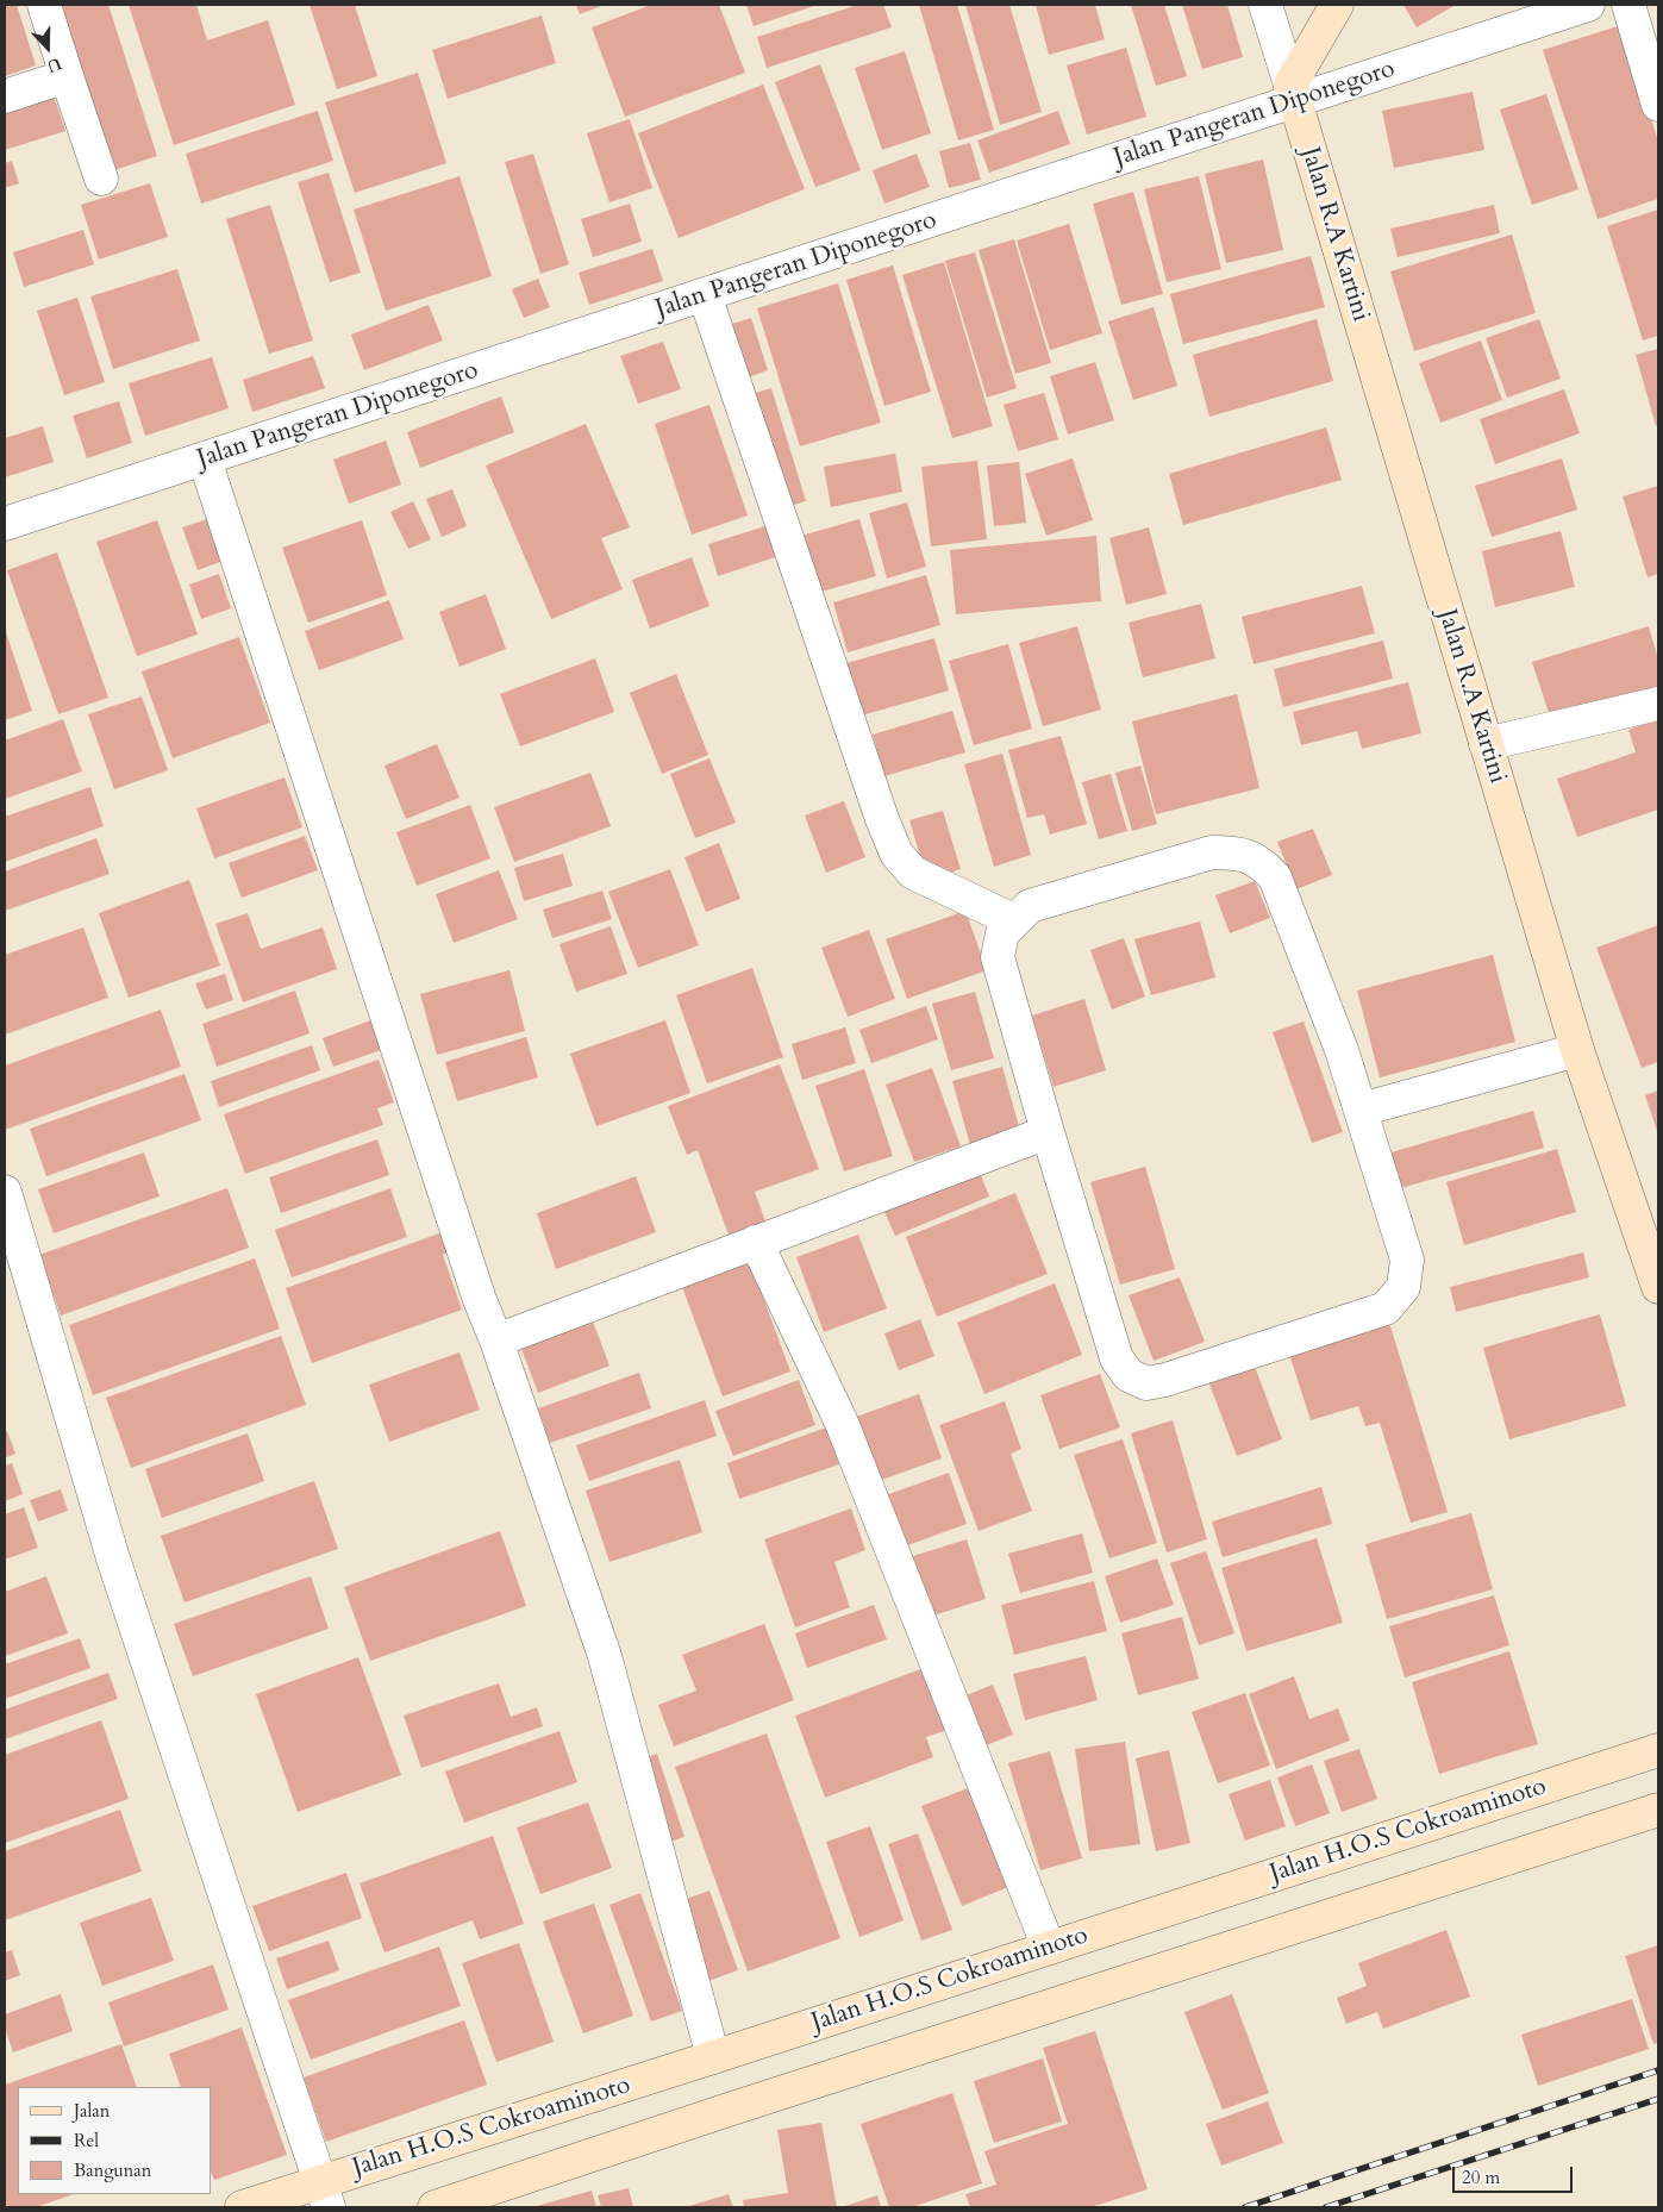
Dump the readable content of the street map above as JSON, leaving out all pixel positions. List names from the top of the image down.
{
  "streets": {
    "main road": ["Jalan R.A Kartini", "Jalan H.O.S Cokroaminoto"],
    "street": ["Jalan Pangeran Diponegoro"]
  },
  "crossings": [
    ["Jalan Pangeran Diponegoro", "Jalan R.A Kartini"]
  ],
  "legend": ["Jalan", "Rel", "Bangunan"],
  "scale_bar": "20 m",
  "north": "bottom"
}
